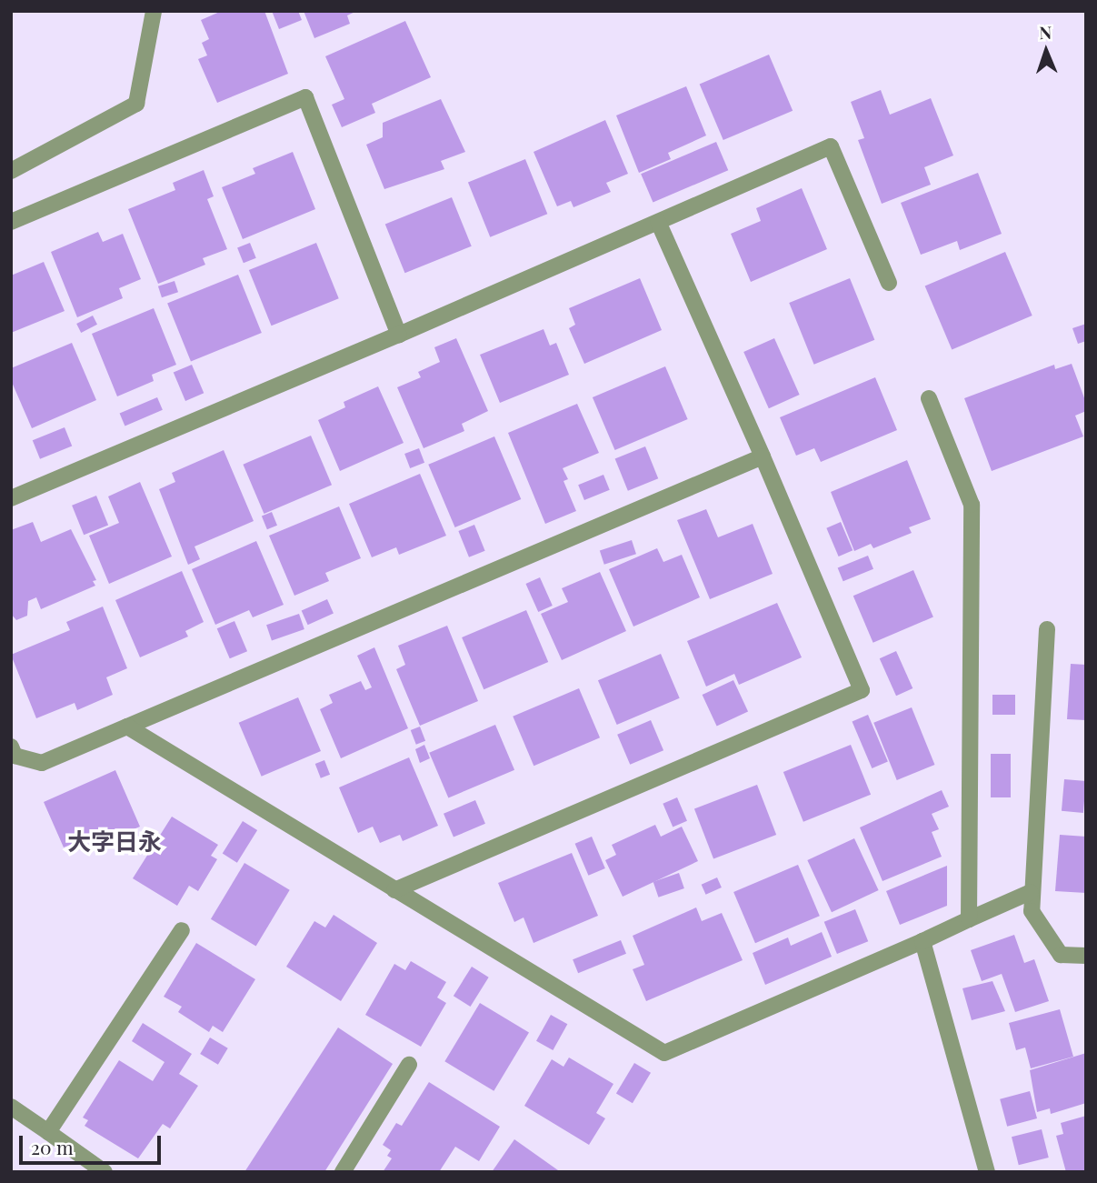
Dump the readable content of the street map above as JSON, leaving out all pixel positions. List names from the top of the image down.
{
  "districts": ["大字日永"],
  "scale_bar": "20 m",
  "north": "top"
}
